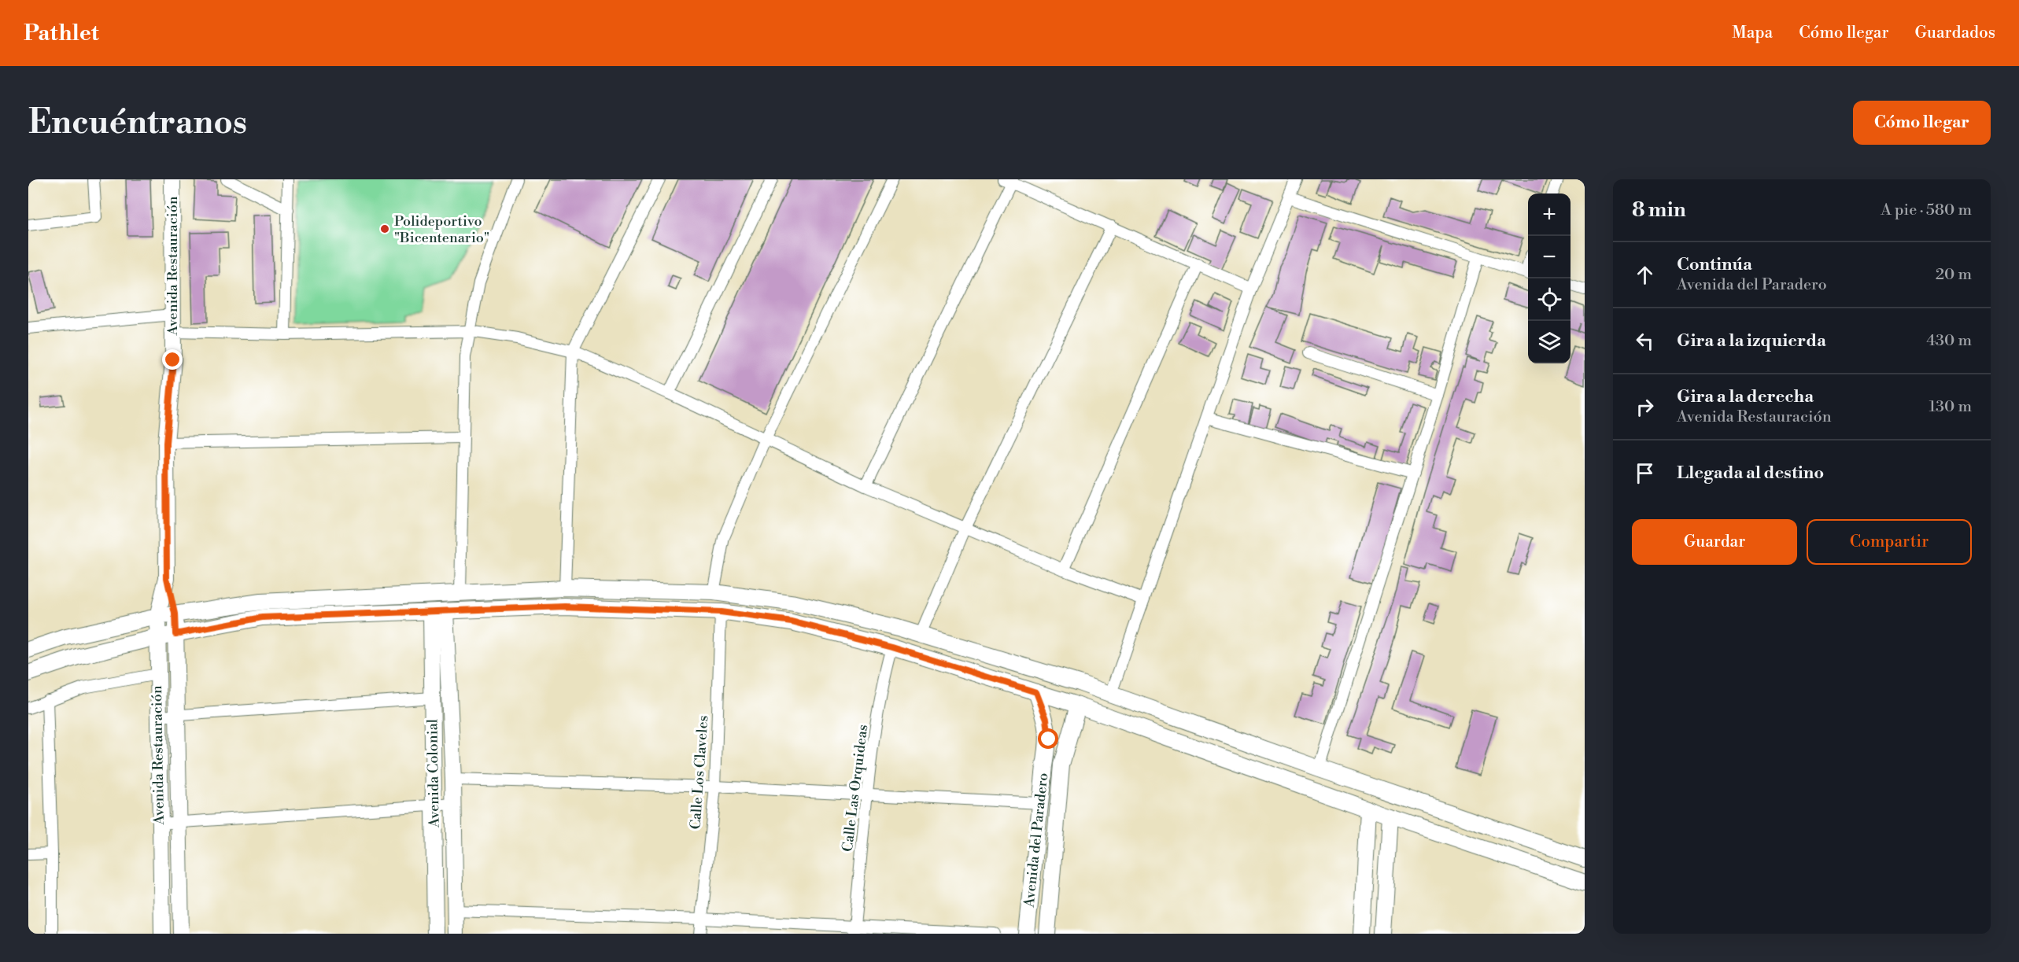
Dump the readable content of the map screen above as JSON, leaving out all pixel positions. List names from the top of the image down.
{
  "streets": {
    "main road": ["Avenida Restauración", "Avenida Colonial", "Avenida del Paradero"],
    "street": ["Calle Los Claveles", "Calle Las Orquideas"]
  },
  "places": ["Polideportivo \"Bicentenario\""],
  "page": {
    "header": "Pathlet",
    "nav": ["Mapa", "Cómo llegar", "Guardados"],
    "buttons": [
      "Cómo llegar",
      ["Guardar", "Compartir"]
    ],
    "title": "Encuéntranos",
    "heading": ["8 min", "A pie · 580 m"],
    "map_buttons": ["+", "−"],
    "list": [
      ["Continúa", "Avenida del Paradero", "20 m"],
      ["Gira a la izquierda", "430 m"],
      ["Gira a la derecha", "Avenida Restauración", "130 m"],
      "Llegada al destino"
    ]
  }
}
